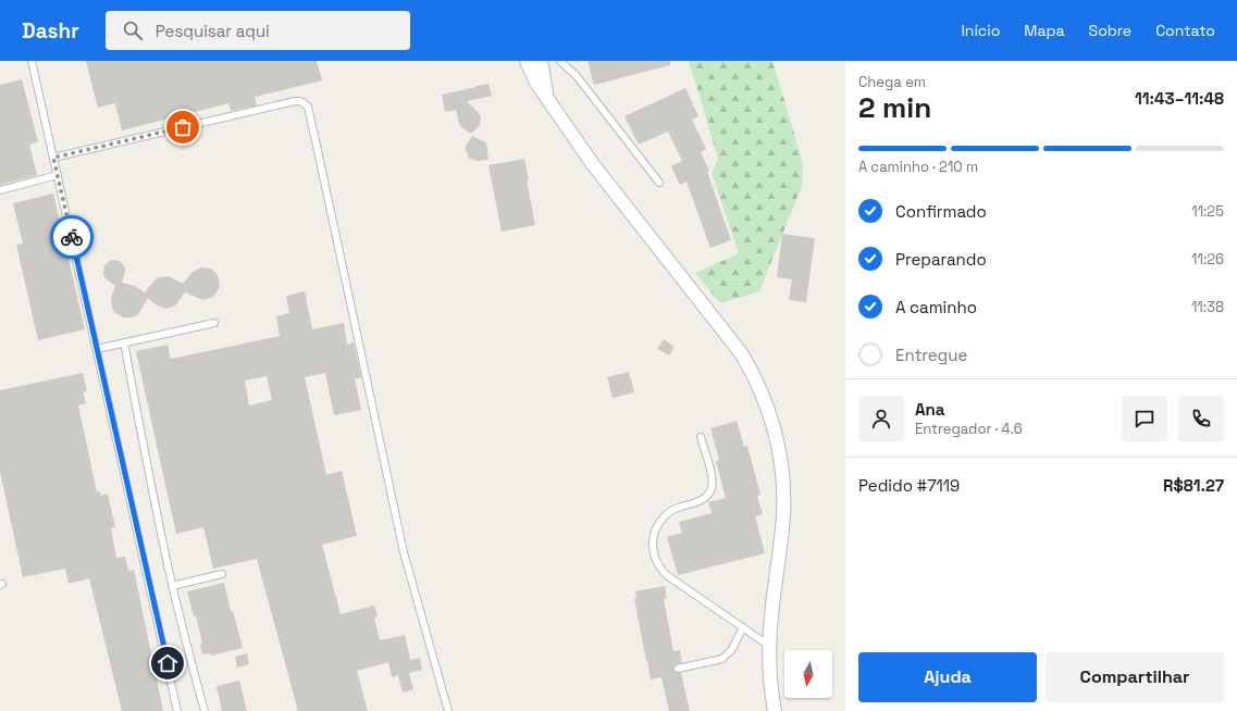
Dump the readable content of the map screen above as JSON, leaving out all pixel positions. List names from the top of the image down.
{
  "north": "bottom",
  "page": {
    "header": "Dashr",
    "search": "Pesquisar aqui",
    "nav": [
      "Início",
      "Mapa",
      "Sobre",
      "Contato"
    ],
    "heading": ["2 min", "Chega em", "11:43–11:48"],
    "panel": [
      "Ana",
      "Entregador · 4.6",
      "Pedido #7119",
      "R$81.27"
    ],
    "bar": "A caminho · 210 m",
    "list": [
      ["Confirmado", "11:25"],
      ["Preparando", "11:26"],
      ["A caminho", "11:38"],
      "Entregue"
    ],
    "buttons": ["Ajuda", "Compartilhar"]
  }
}
